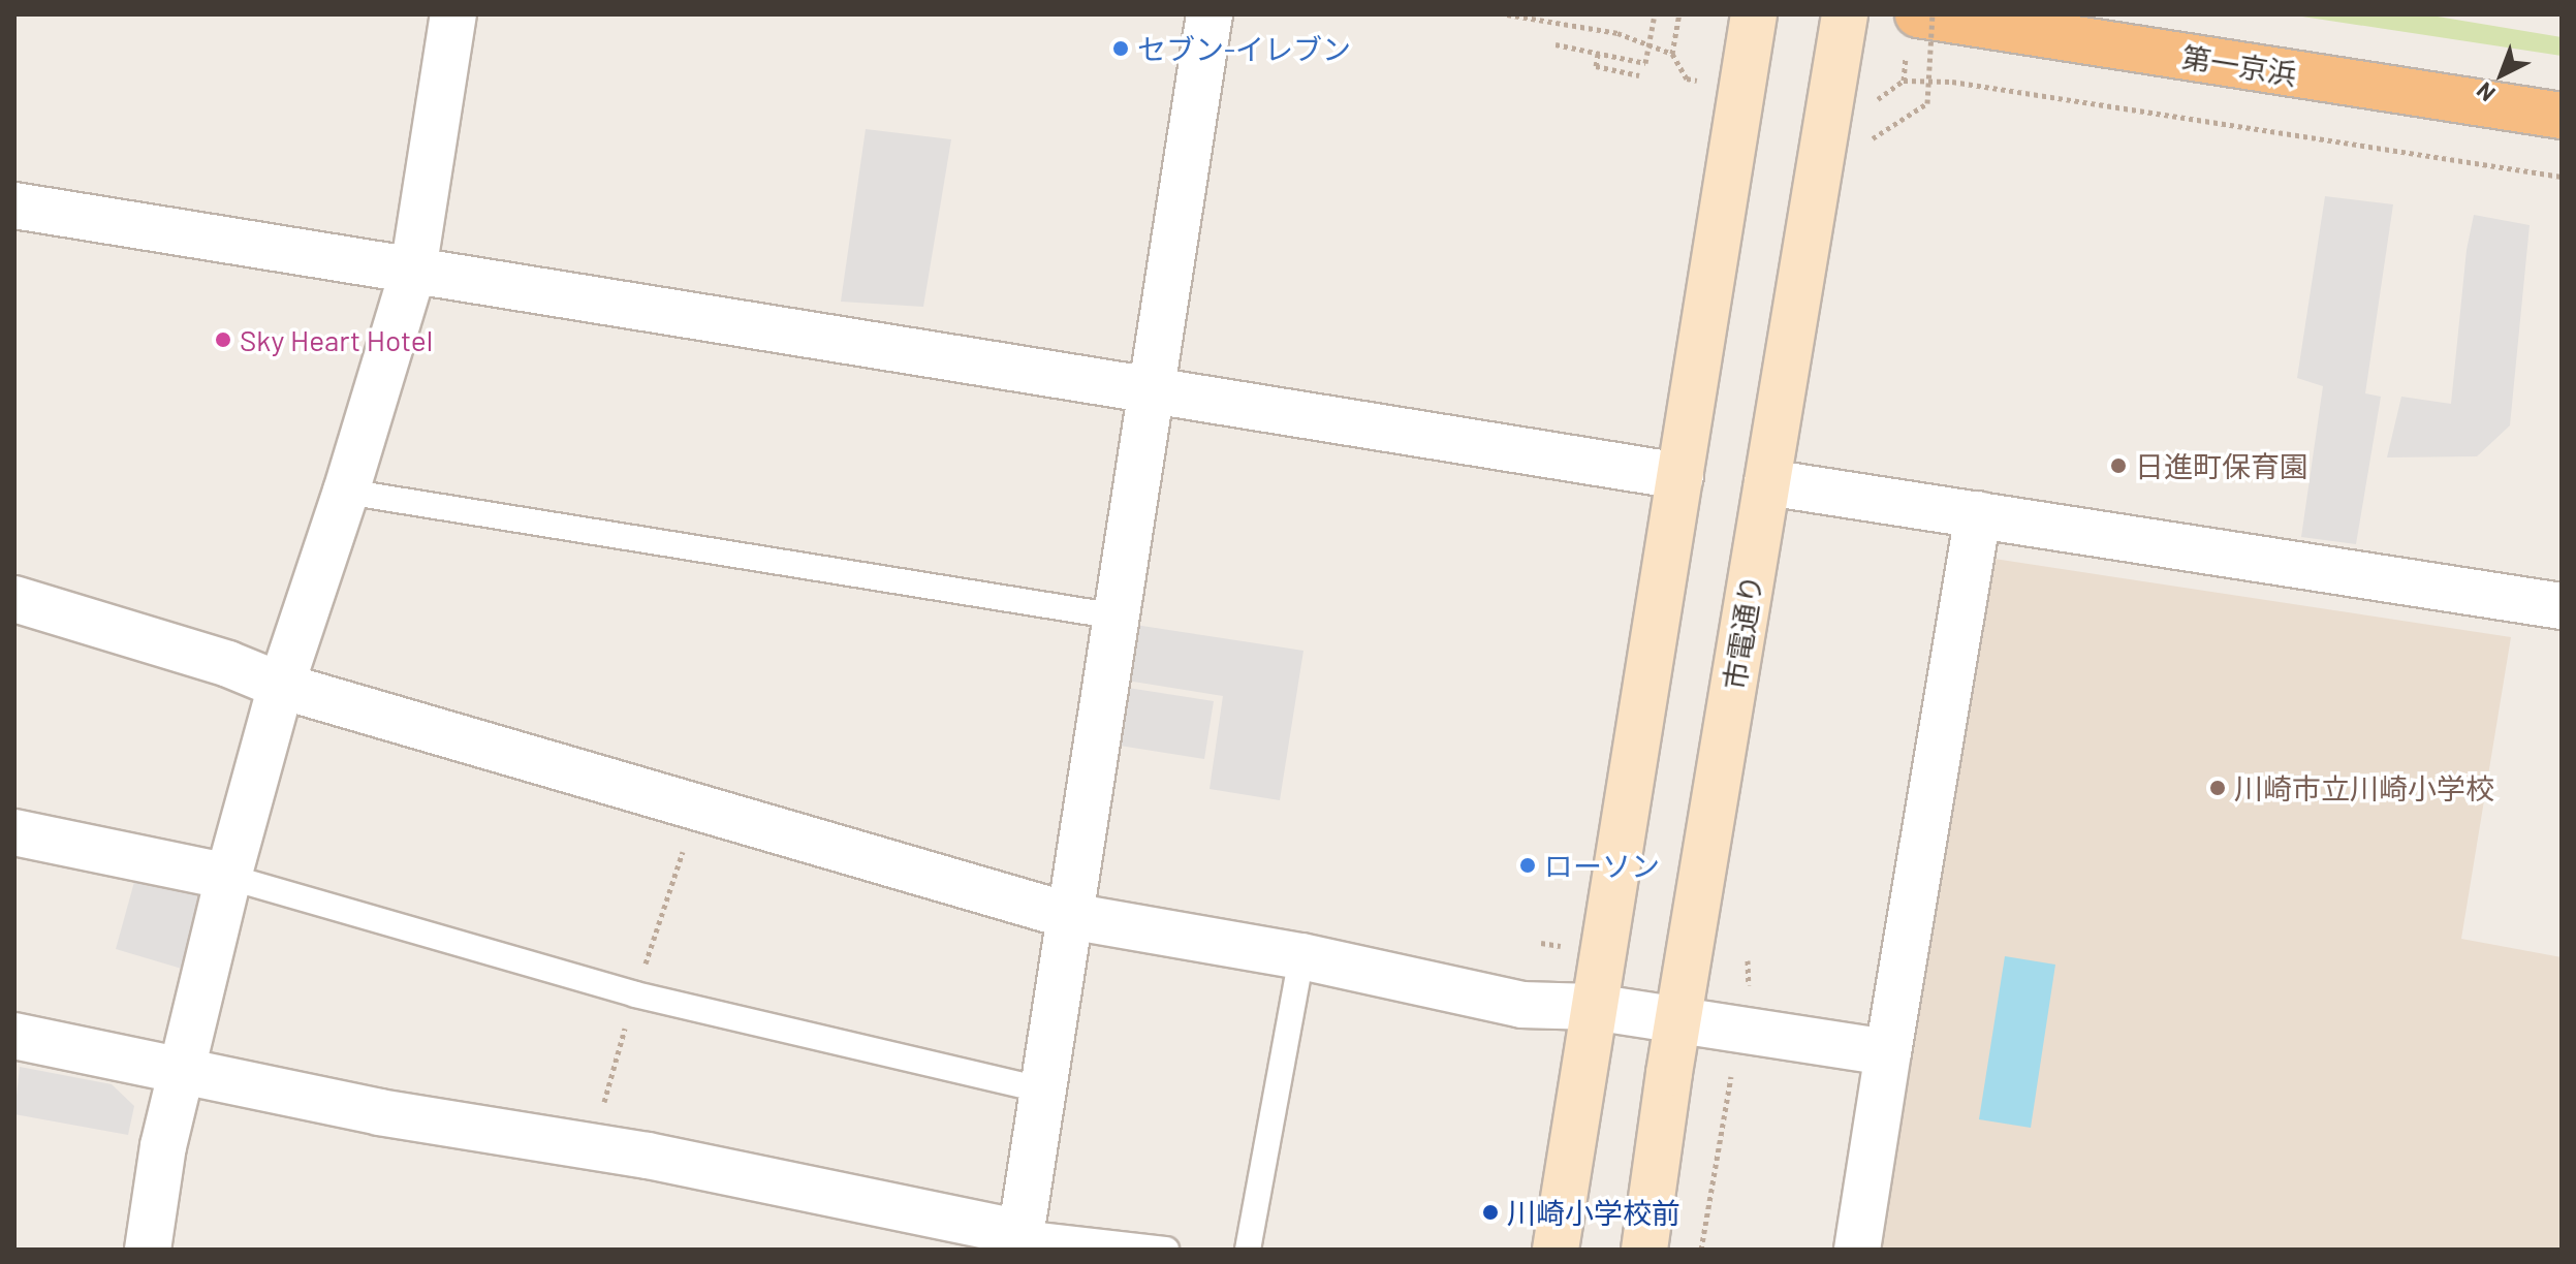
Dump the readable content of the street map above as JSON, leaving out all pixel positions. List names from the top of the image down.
{
  "streets": {
    "highway": ["第一京浜"],
    "main road": ["市電通り"]
  },
  "places": [
    "セブン-イレブン",
    "Sky Heart Hotel",
    "日進町保育園",
    "川崎市立川崎小学校",
    "ローソン",
    "川崎小学校前"
  ],
  "north": "bottom left"
}
